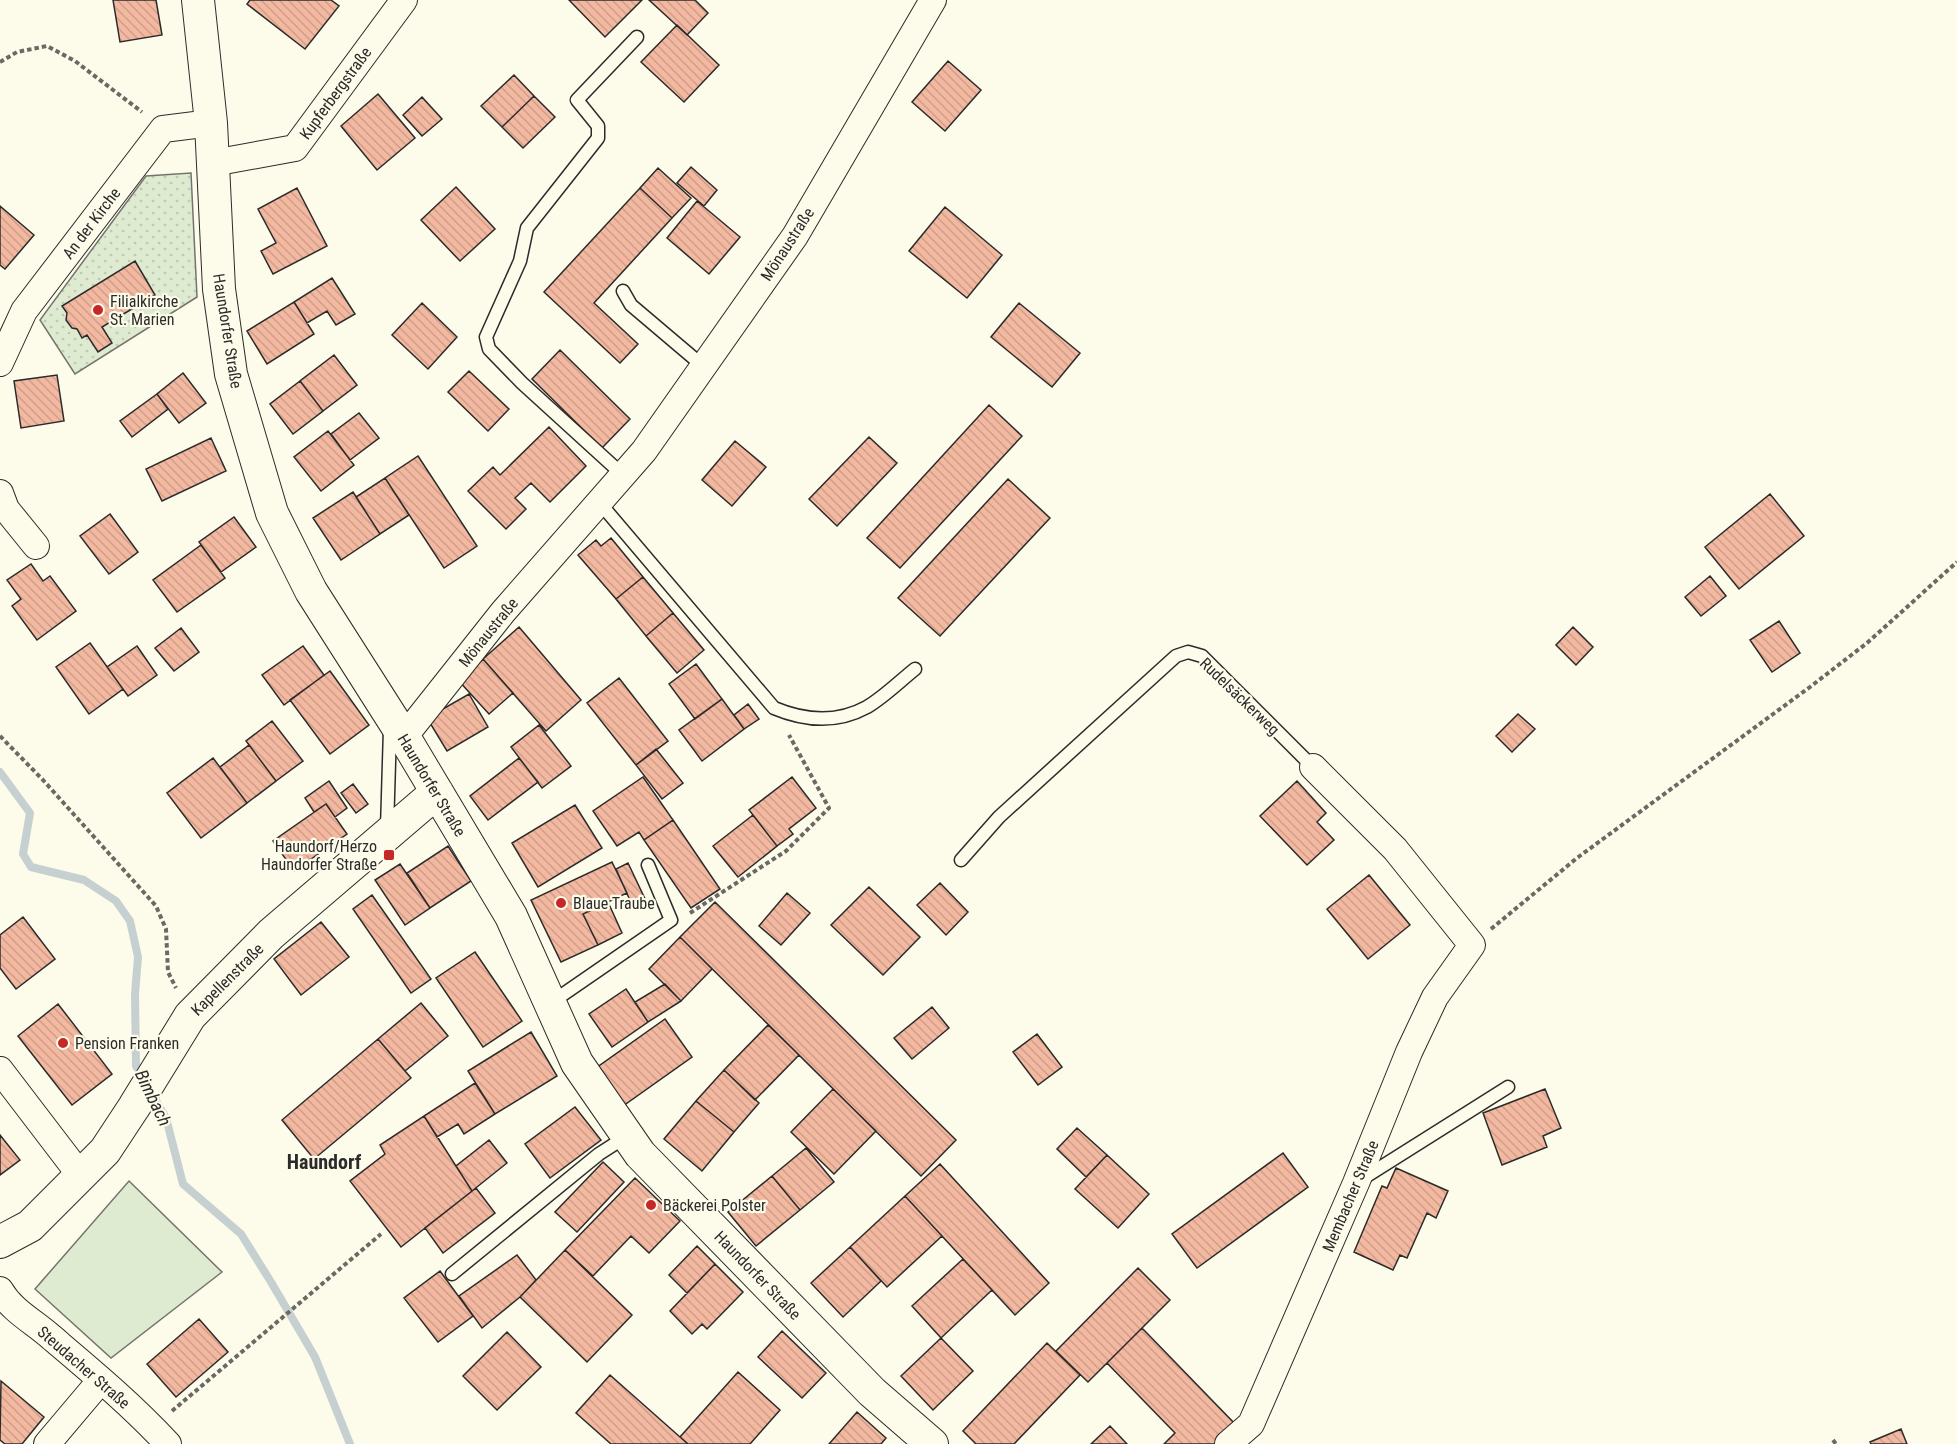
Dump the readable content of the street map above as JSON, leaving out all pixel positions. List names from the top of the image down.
{
  "streets": {
    "street": [
      "Kupferbergstraße",
      "An der Kirche",
      "Mönaustraße",
      "Haundorfer Straße",
      "Rudelsäckerweg",
      "Kapellenstraße",
      "Membacher Straße",
      "Steudacher Straße"
    ]
  },
  "crossings": [
    ["Kupferbergstraße", "Haundorfer Straße"],
    ["Mönaustraße", "Haundorfer Straße"],
    ["Haundorfer Straße", "Kapellenstraße"],
    ["Rudelsäckerweg", "Membacher Straße"]
  ],
  "districts": ["Haundorf"],
  "water": ["Bimbach"],
  "places": {
    "other": [
      "Filialkirche St. Marien",
      "Blaue Traube",
      "Pension Franken",
      "Bäckerei Polster"
    ],
    "transit": ["Haundorf/Herzo Haundorfer Straße"]
  }
}
